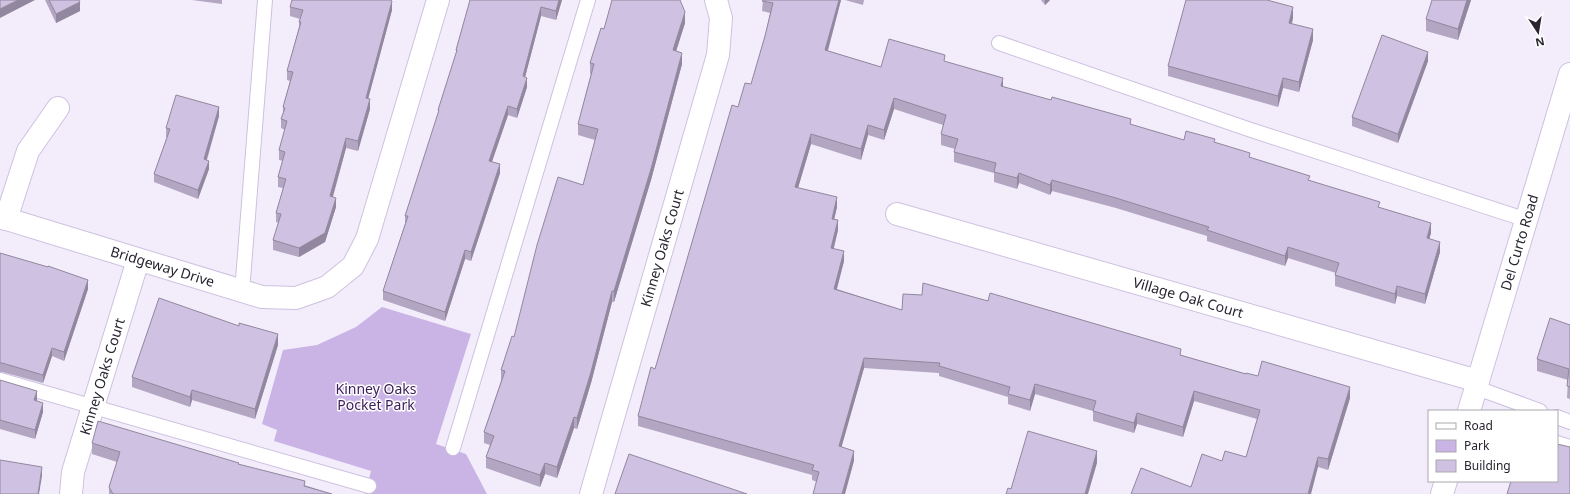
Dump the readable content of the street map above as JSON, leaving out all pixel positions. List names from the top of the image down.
{
  "streets": {
    "street": [
      "Del Curto Road",
      "Kinney Oaks Court",
      "Bridgeway Drive",
      "Village Oak Court"
    ]
  },
  "crossings": [
    ["Del Curto Road", "Village Oak Court"],
    ["Kinney Oaks Court", "Bridgeway Drive"]
  ],
  "parks": ["Kinney Oaks Pocket Park"],
  "legend": ["Road", "Park", "Building"],
  "north": "bottom"
}
